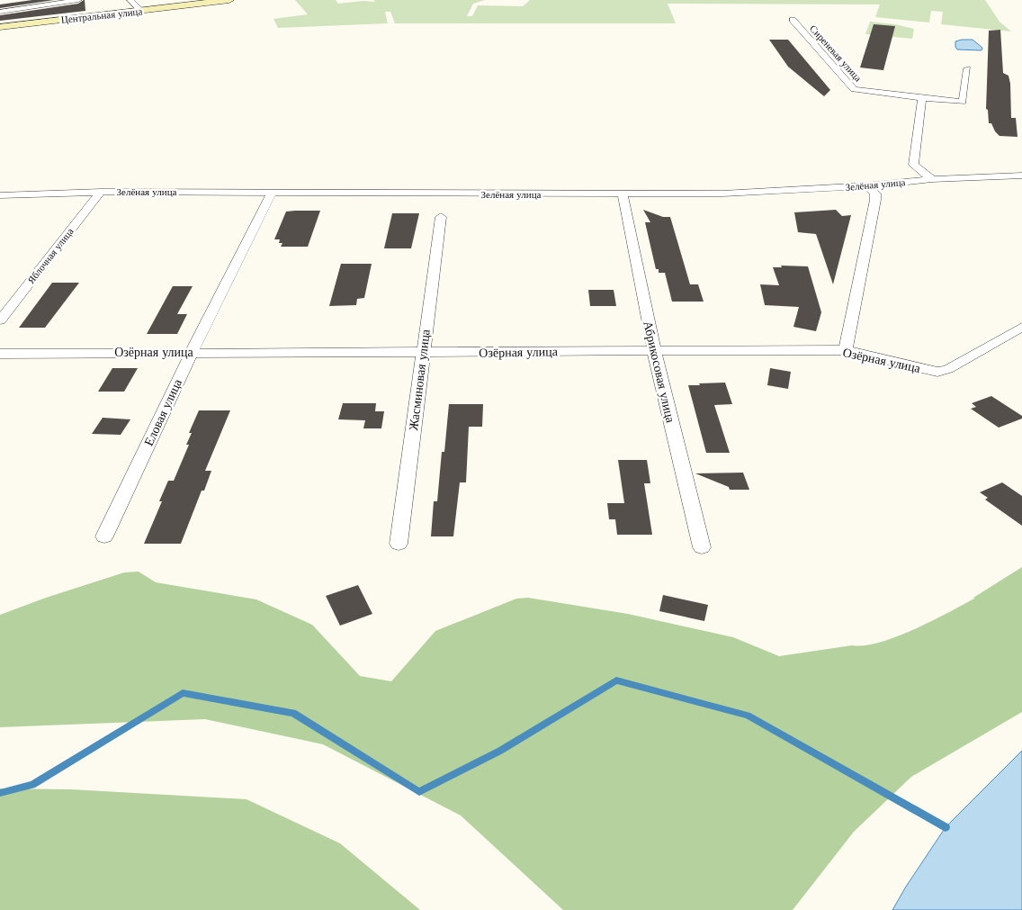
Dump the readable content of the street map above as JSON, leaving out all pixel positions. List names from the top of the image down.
{
  "streets": {
    "main road": ["Центральная улица"],
    "street": [
      "Сиреневая улица",
      "Зелёная улица",
      "Яблочная улица",
      "Озёрная улица",
      "Абрикосовая улица",
      "Жасминовая улица",
      "Еловая улица"
    ]
  },
  "crossings": [
    ["Зелёная улица", "Яблочная улица"],
    ["Зелёная улица", "Абрикосовая улица"],
    ["Зелёная улица", "Еловая улица"],
    ["Озёрная улица", "Абрикосовая улица"],
    ["Озёрная улица", "Жасминовая улица"],
    ["Озёрная улица", "Еловая улица"]
  ]
}
